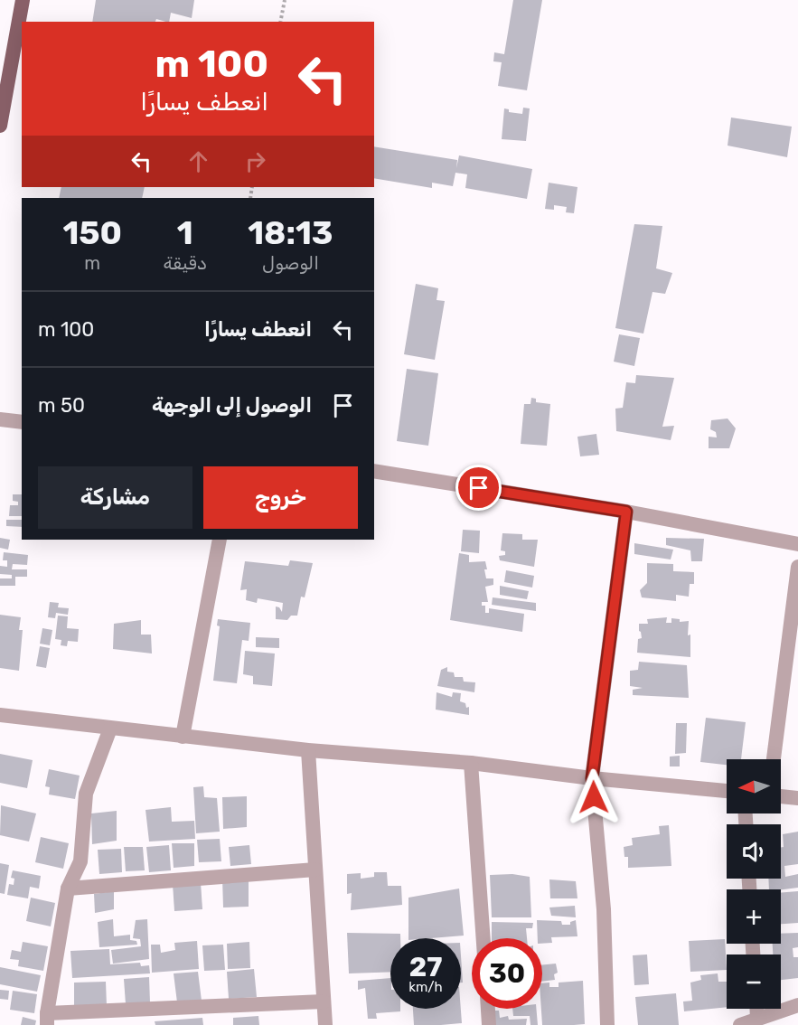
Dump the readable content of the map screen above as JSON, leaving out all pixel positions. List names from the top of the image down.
{
  "north": "left",
  "page": {
    "turn": ["100 m", "انعطف يسارًا"],
    "eta": [
      "18:13",
      "الوصول",
      "1",
      "دقيقة",
      "150",
      "m"
    ],
    "list": [
      {
        "name": "انعطف يسارًا",
        "value": "100 m"
      },
      {
        "name": "الوصول إلى الوجهة",
        "value": "50 m"
      }
    ],
    "buttons": ["خروج", "مشاركة"],
    "map_buttons": ["+", "−"],
    "speed": "27 km/h",
    "limit": "30"
  }
}
